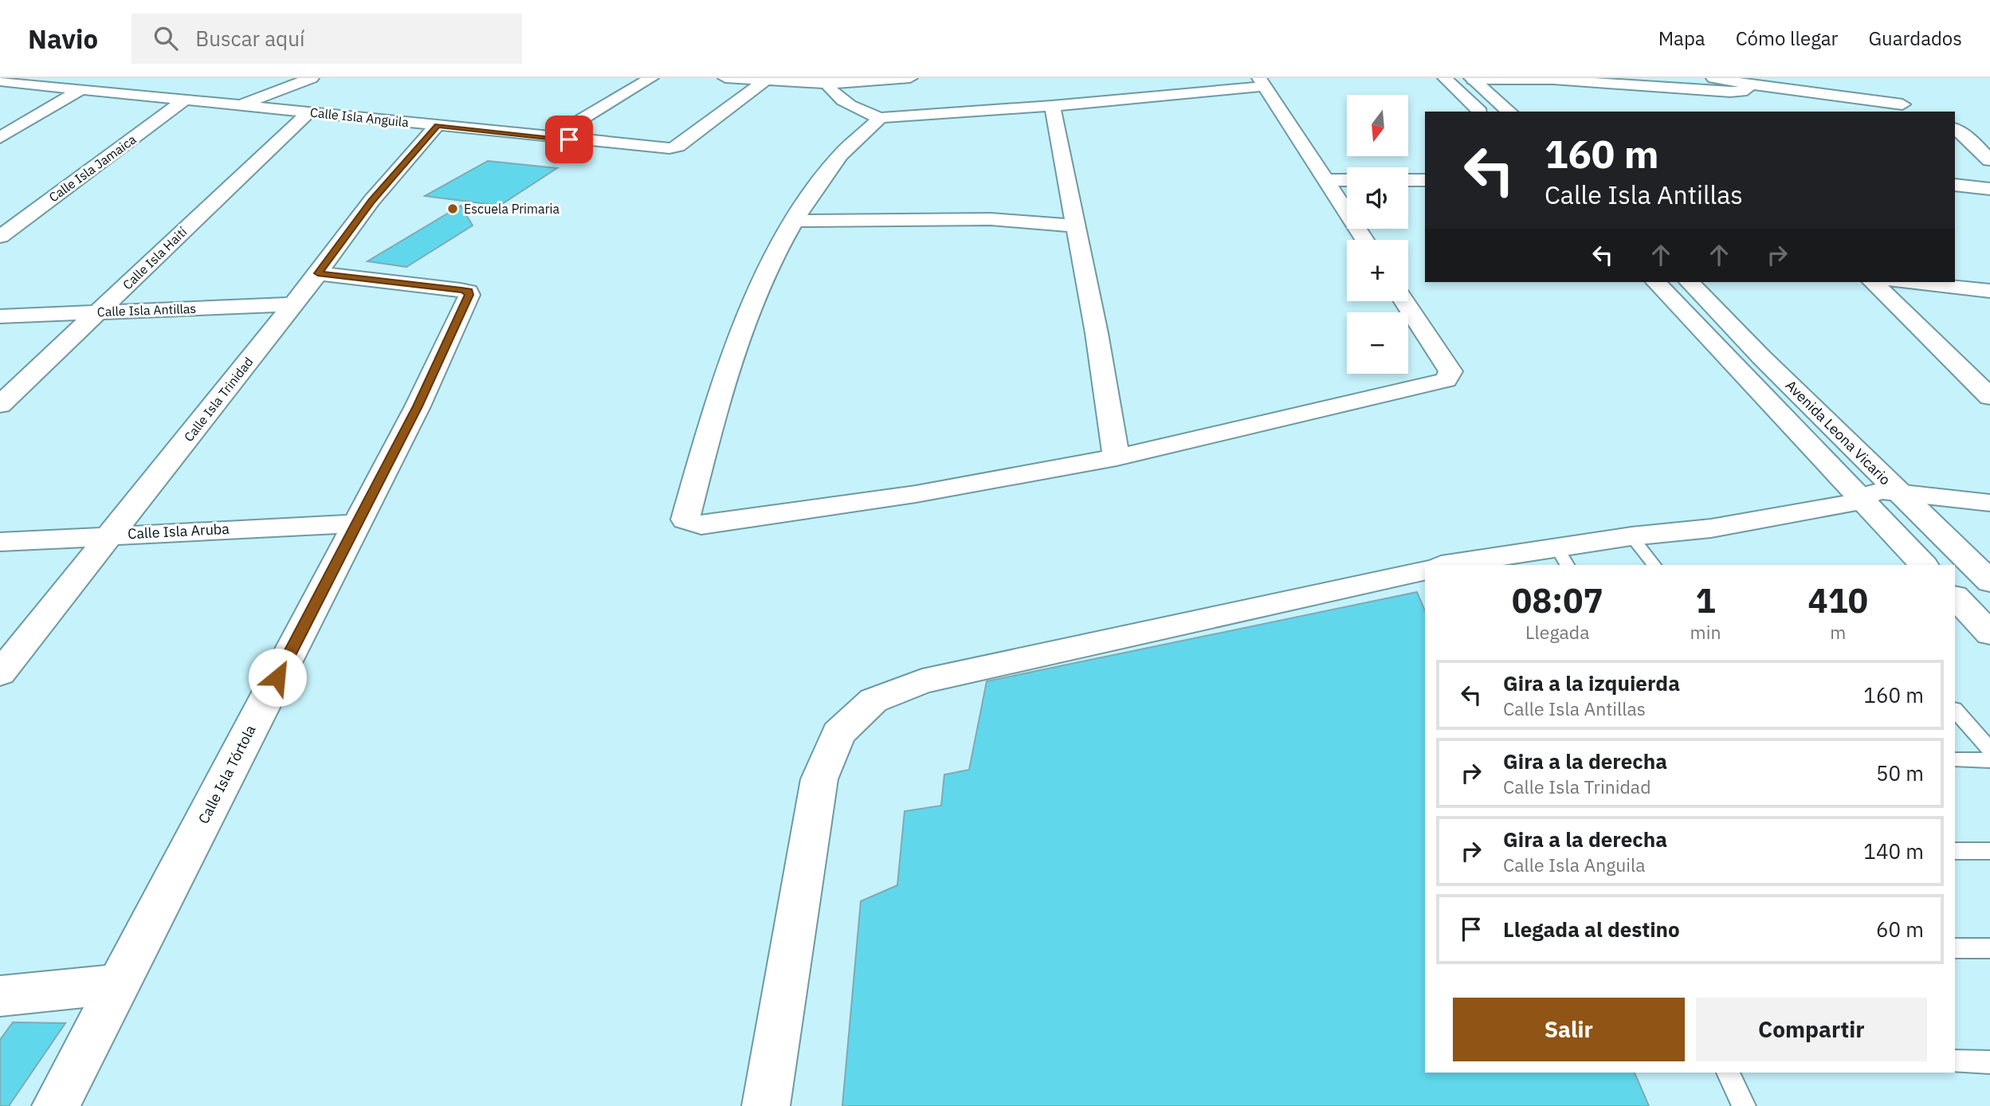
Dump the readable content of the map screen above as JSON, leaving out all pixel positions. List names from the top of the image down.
{
  "streets": {
    "street": [
      "Calle Isla Anguila",
      "Calle Isla Jamaica",
      "Calle Isla Haití",
      "Calle Isla Antillas",
      "Calle Isla Trinidad",
      "Avenida Leona Vicario",
      "Calle Isla Aruba",
      "Calle Isla Tórtola"
    ]
  },
  "crossings": [
    ["Calle Isla Anguila", "Calle Isla Jamaica"],
    ["Calle Isla Anguila", "Calle Isla Haití"],
    ["Calle Isla Anguila", "Calle Isla Trinidad"],
    ["Calle Isla Haití", "Calle Isla Antillas"],
    ["Calle Isla Antillas", "Calle Isla Trinidad"],
    ["Calle Isla Trinidad", "Calle Isla Aruba"],
    ["Calle Isla Trinidad", "Calle Isla Tórtola"],
    ["Calle Isla Aruba", "Calle Isla Tórtola"]
  ],
  "places": ["Escuela Primaria"],
  "north": "bottom",
  "page": {
    "header": "Navio",
    "search": "Buscar aquí",
    "nav": ["Mapa", "Cómo llegar", "Guardados"],
    "map_buttons": ["+", "−"],
    "turn": ["160 m", "Calle Isla Antillas"],
    "eta": [
      "08:07",
      "Llegada",
      "1",
      "min",
      "410",
      "m"
    ],
    "list": [
      {
        "name": "Gira a la izquierda",
        "note": "Calle Isla Antillas",
        "value": "160 m"
      },
      {
        "name": "Gira a la derecha",
        "note": "Calle Isla Trinidad",
        "value": "50 m"
      },
      {
        "name": "Gira a la derecha",
        "note": "Calle Isla Anguila",
        "value": "140 m"
      },
      {
        "name": "Llegada al destino",
        "value": "60 m"
      }
    ],
    "buttons": ["Salir", "Compartir"]
  }
}
